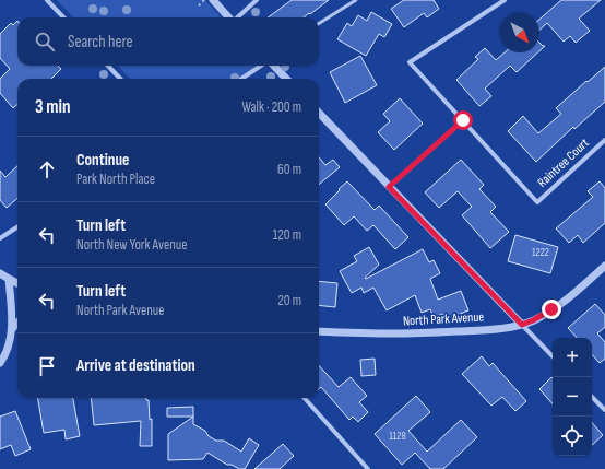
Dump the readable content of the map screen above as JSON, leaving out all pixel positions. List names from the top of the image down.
{
  "streets": {
    "street": ["Raintree Court", "North Park Avenue"]
  },
  "house_numbers": ["1222", "1128"],
  "north": "bottom right",
  "page": {
    "search": "Search here",
    "heading": ["3 min", "Walk · 200 m"],
    "list": [
      ["Continue", "Park North Place", "60 m"],
      ["Turn left", "North New York Avenue", "120 m"],
      ["Turn left", "North Park Avenue", "20 m"],
      "Arrive at destination"
    ],
    "map_buttons": ["+", "−"]
  }
}
